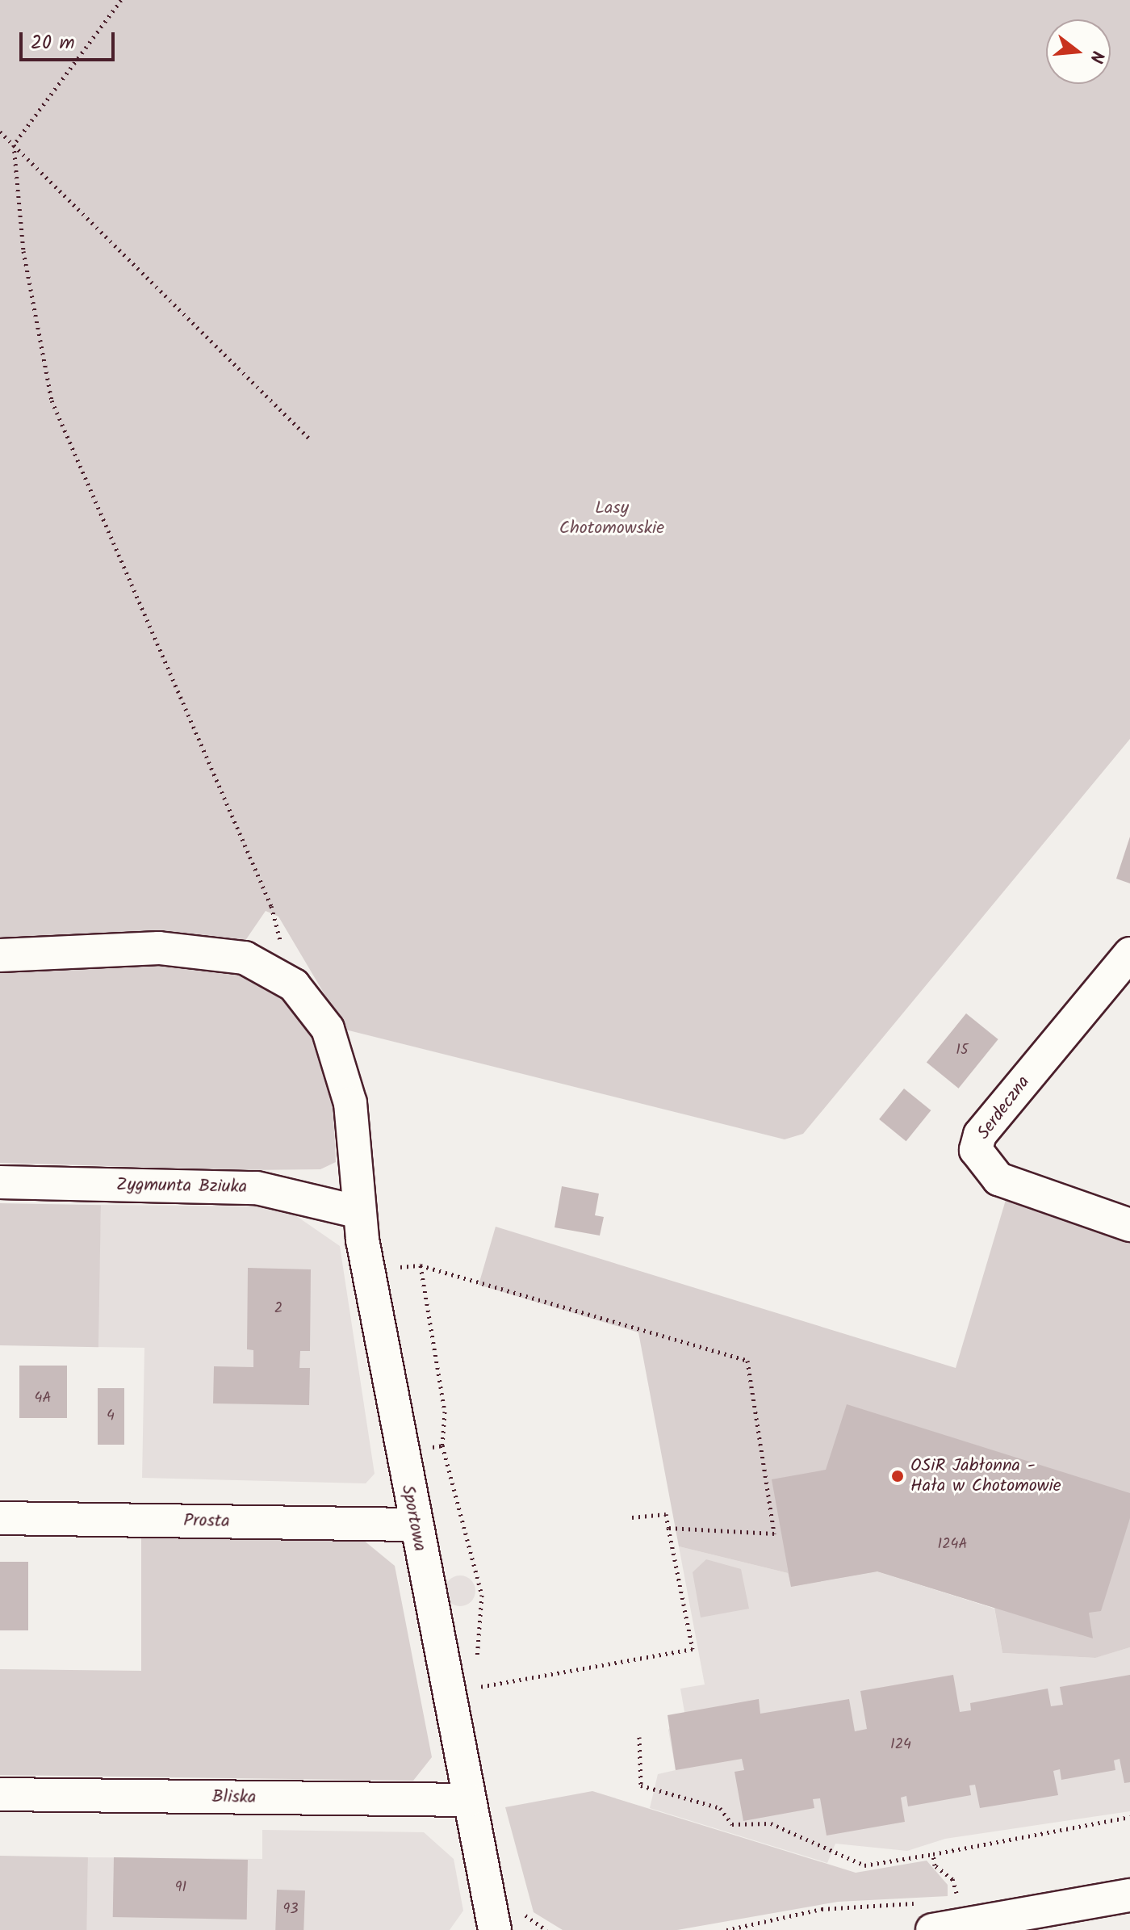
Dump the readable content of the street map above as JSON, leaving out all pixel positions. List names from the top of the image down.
{
  "streets": {
    "street": [
      "Serdeczna",
      "Zygmunta Bziuka",
      "Sportowa",
      "Prosta",
      "Bliska"
    ]
  },
  "crossings": [
    ["Zygmunta Bziuka", "Sportowa"],
    ["Sportowa", "Prosta"],
    ["Sportowa", "Bliska"]
  ],
  "parks": ["Lasy Chotomowskie"],
  "places": ["OSiR Jabłonna - Hała w Chotomowie"],
  "house_numbers": [
    "15",
    "2",
    "4A",
    "4",
    "124A",
    "124",
    "91",
    "93"
  ],
  "scale_bar": "20 m",
  "north": "right"
}
